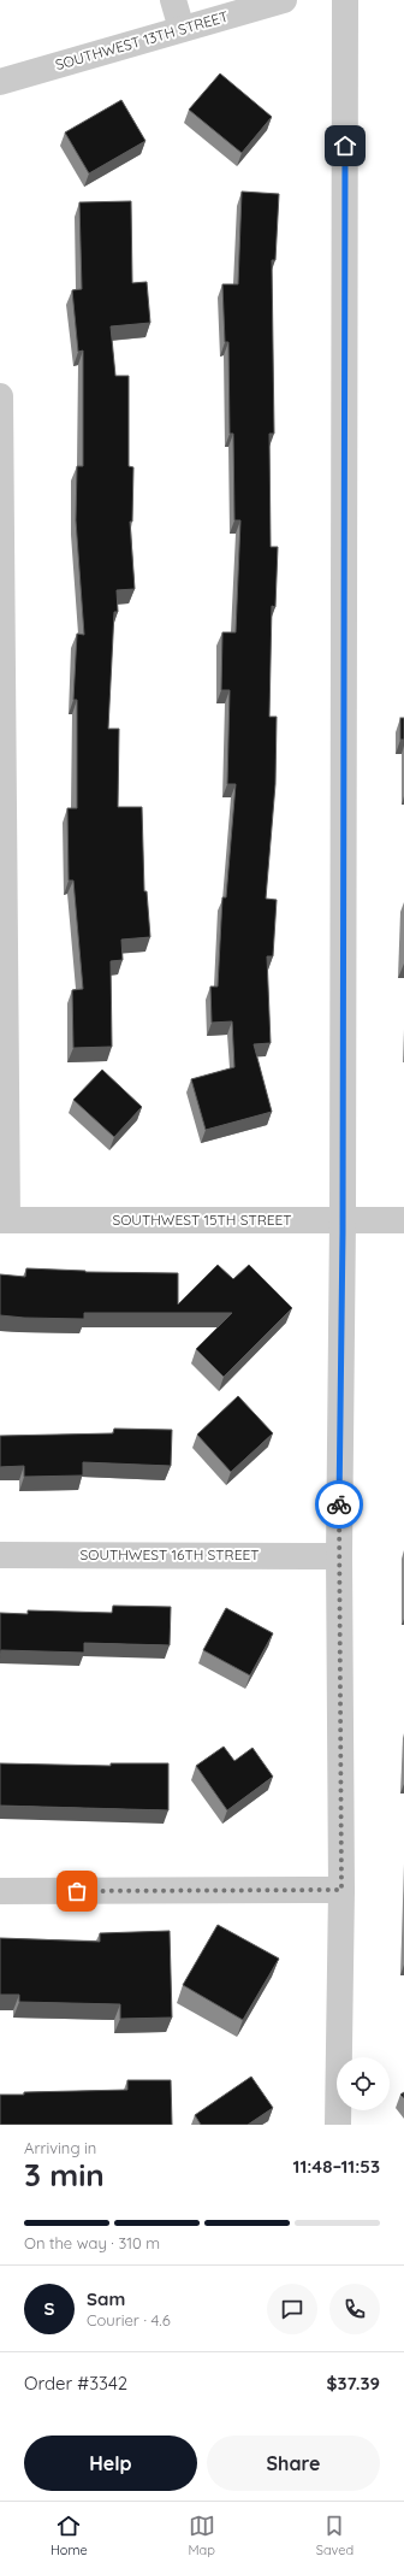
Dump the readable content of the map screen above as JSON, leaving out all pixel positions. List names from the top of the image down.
{
  "streets": {
    "street": ["SOUTHWEST 13TH STREET", "SOUTHWEST 15TH STREET", "SOUTHWEST 16TH STREET"]
  },
  "page": {
    "heading": ["3 min", "Arriving in", "11:48–11:53"],
    "panel": [
      "Sam",
      "Courier · 4.6",
      "Order #3342",
      "$37.39"
    ],
    "bar": "On the way · 310 m",
    "round": "S",
    "buttons": ["Help", "Share"],
    "tabs": ["Home", "Map", "Saved"]
  }
}
